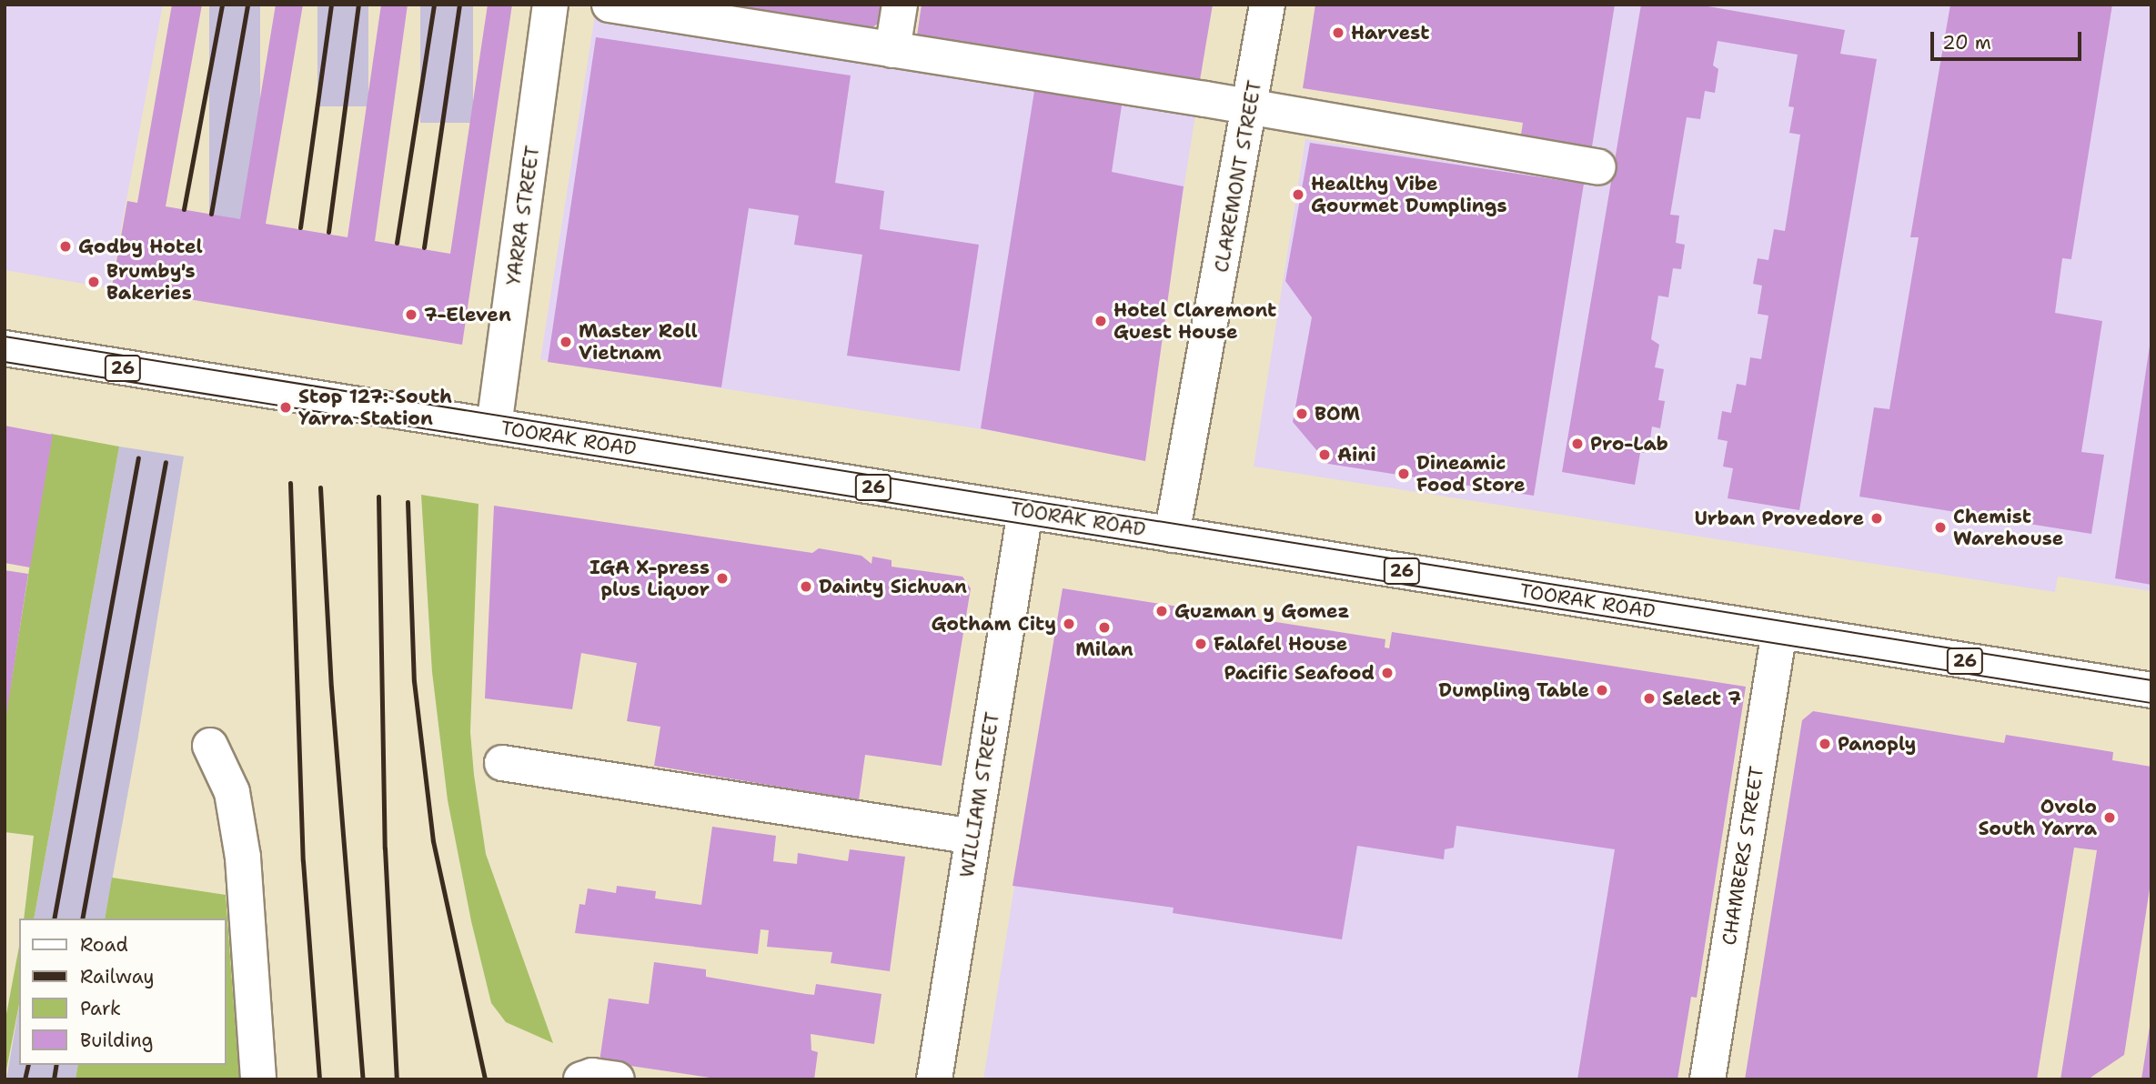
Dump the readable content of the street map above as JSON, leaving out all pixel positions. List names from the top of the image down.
{
  "streets": {
    "main road": [
      "CLAREMONT STREET",
      "YARRA STREET",
      "26",
      "TOORAK ROAD",
      "WILLIAM STREET",
      "CHAMBERS STREET"
    ]
  },
  "crossings": [
    ["CLAREMONT STREET", "TOORAK ROAD"],
    ["YARRA STREET", "TOORAK ROAD"],
    ["TOORAK ROAD", "WILLIAM STREET"],
    ["TOORAK ROAD", "CHAMBERS STREET"]
  ],
  "places": [
    "Harvest",
    "Healthy Vibe Gourmet Dumplings",
    "Godby Hotel",
    "Brumby's Bakeries",
    "7-Eleven",
    "Hotel Claremont Guest House",
    "Master Roll Vietnam",
    "Stop 127: South Yarra Station",
    "BOM",
    "Pro-Lab",
    "Aini",
    "Dineamic Food Store",
    "Urban Provedore",
    "Chemist Warehouse",
    "IGA X-press plus Liquor",
    "Dainty Sichuan",
    "Guzman y Gomez",
    "Gotham City",
    "Milan",
    "Falafel House",
    "Pacific Seafood",
    "Dumpling Table",
    "Select 7",
    "Panoply",
    "Ovolo South Yarra"
  ],
  "legend": [
    "Road",
    "Railway",
    "Park",
    "Building"
  ],
  "scale_bar": "20 m"
}
